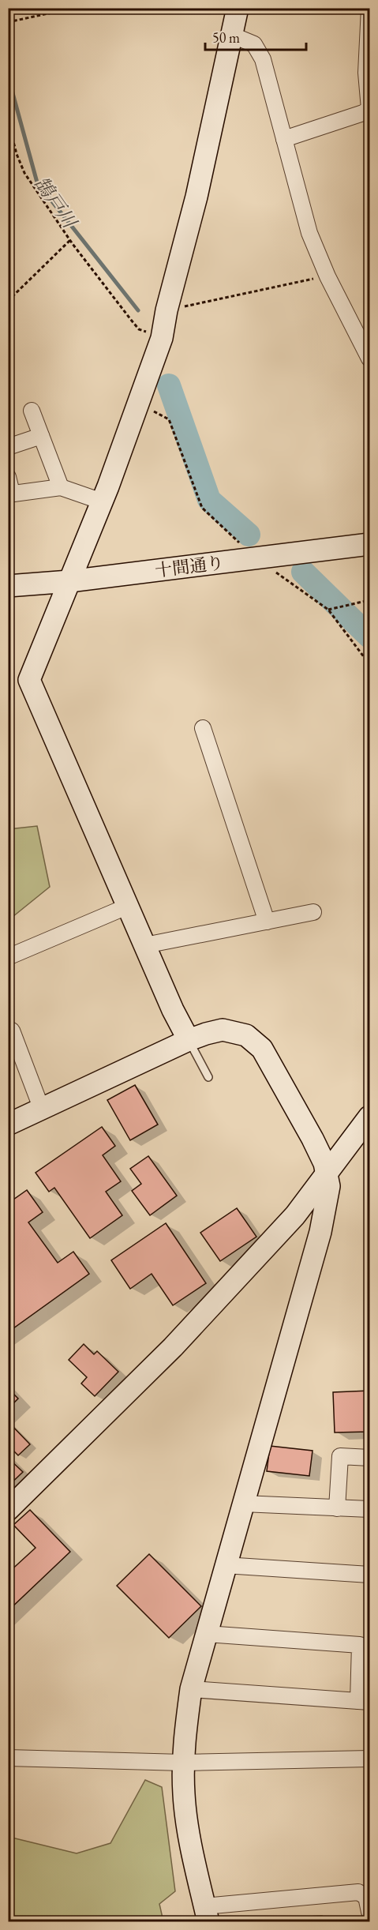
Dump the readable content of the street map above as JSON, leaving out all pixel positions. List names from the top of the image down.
{
  "streets": {
    "street": ["十間通り"]
  },
  "water": ["鵠戸川"],
  "scale_bar": "50 m"
}
